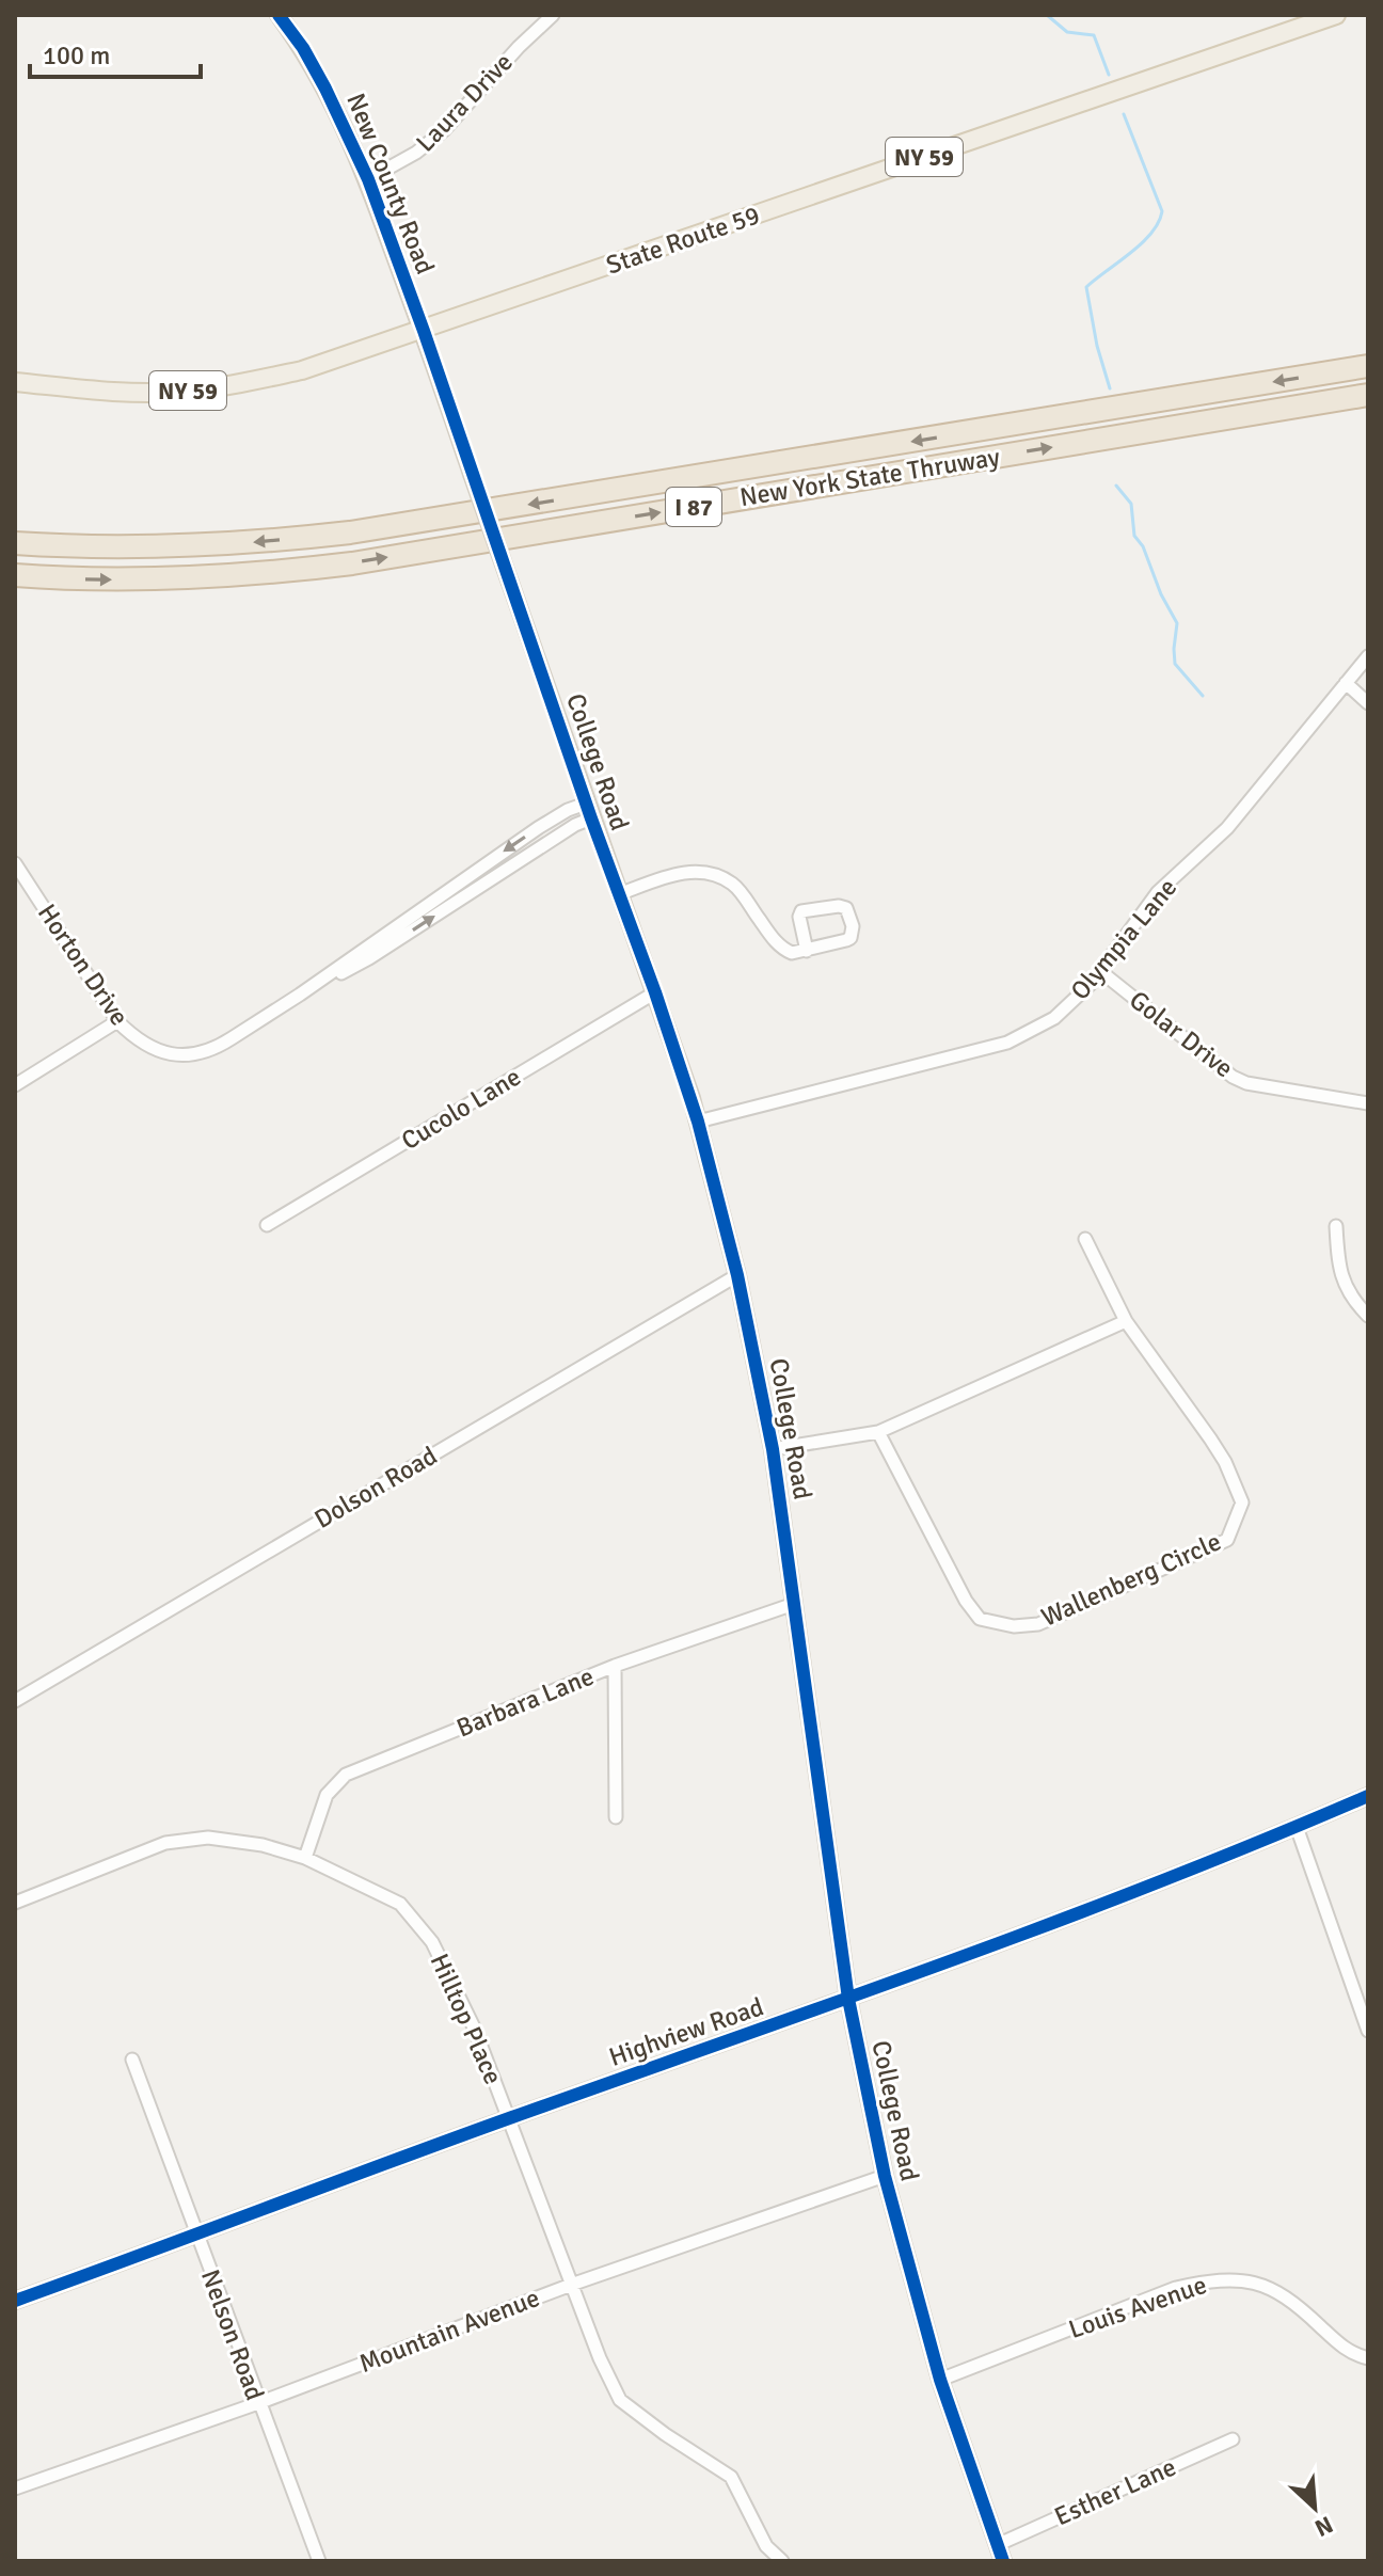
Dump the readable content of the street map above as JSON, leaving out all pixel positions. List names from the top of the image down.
{
  "streets": {
    "highway": ["New York State Thruway", "I 87"],
    "main road": ["NY 59", "State Route 59"],
    "street": [
      "Laura Drive",
      "New County Road",
      "College Road",
      "Olympia Lane",
      "Horton Drive",
      "Golar Drive",
      "Cucolo Lane",
      "Dolson Road",
      "Wallenberg Circle",
      "Barbara Lane",
      "Hilltop Place",
      "Highview Road",
      "Louis Avenue",
      "Mountain Avenue",
      "Nelson Road",
      "Esther Lane"
    ]
  },
  "crossings": [
    ["Laura Drive", "New County Road"],
    ["New County Road", "State Route 59"],
    ["New County Road", "College Road"],
    ["State Route 59", "College Road"],
    ["College Road", "Olympia Lane"],
    ["College Road", "Horton Drive"],
    ["College Road", "Cucolo Lane"],
    ["College Road", "Dolson Road"],
    ["College Road", "Barbara Lane"],
    ["College Road", "Highview Road"],
    ["College Road", "Louis Avenue"],
    ["College Road", "Mountain Avenue"],
    ["College Road", "Esther Lane"],
    ["Olympia Lane", "Golar Drive"],
    ["Barbara Lane", "Hilltop Place"],
    ["Hilltop Place", "Highview Road"],
    ["Hilltop Place", "Mountain Avenue"],
    ["Highview Road", "Nelson Road"],
    ["Mountain Avenue", "Nelson Road"]
  ],
  "scale_bar": "100 m",
  "north": "bottom right"
}
